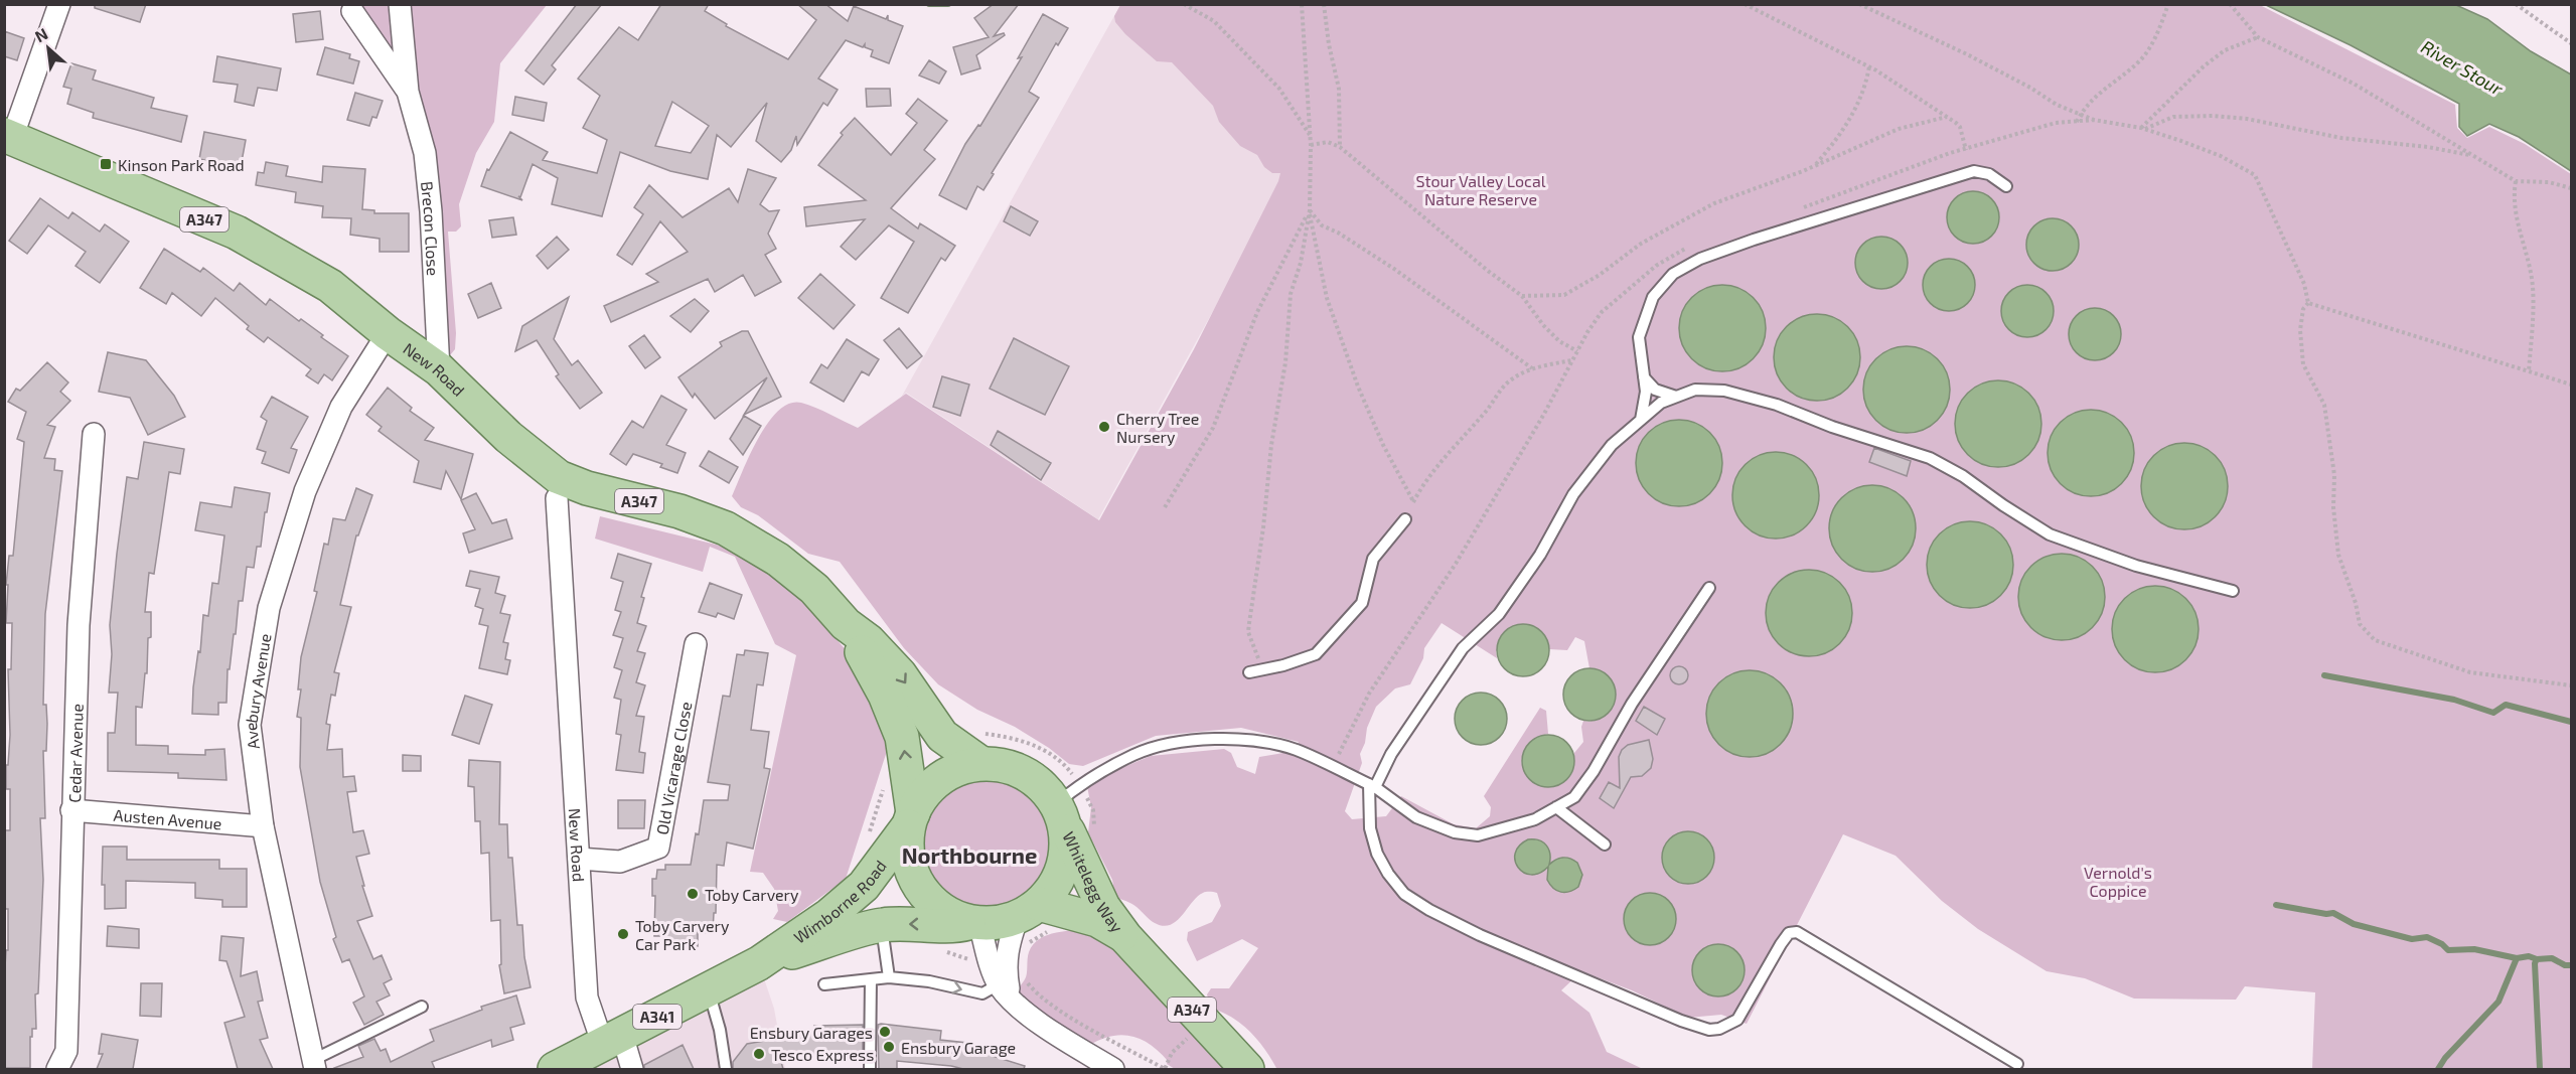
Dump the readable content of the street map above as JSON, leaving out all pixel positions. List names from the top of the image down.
{
  "streets": {
    "main road": [
      "A347",
      "New Road",
      "Whitelegg Way",
      "Wimborne Road",
      "A341"
    ],
    "street": [
      "Brecon Close",
      "Avebury Avenue",
      "Cedar Avenue",
      "Old Vicarage Close",
      "Austen Avenue"
    ]
  },
  "crossings": [
    ["Brecon Close", "New Road"],
    ["New Road", "Avebury Avenue"],
    ["New Road", "Old Vicarage Close"],
    ["New Road", "Whitelegg Way"],
    ["New Road", "Wimborne Road"],
    ["Avebury Avenue", "Austen Avenue"],
    ["Cedar Avenue", "Austen Avenue"],
    ["Whitelegg Way", "Wimborne Road"]
  ],
  "districts": ["Northbourne"],
  "water": ["River Stour"],
  "parks": ["Stour Valley Local Nature Reserve", "Vernold's Coppice"],
  "places": {
    "transit": ["Kinson Park Road"],
    "other": [
      "Cherry Tree Nursery",
      "Toby Carvery",
      "Toby Carvery Car Park",
      "Ensbury Garages",
      "Ensbury Garage",
      "Tesco Express"
    ]
  },
  "north": "top left"
}
